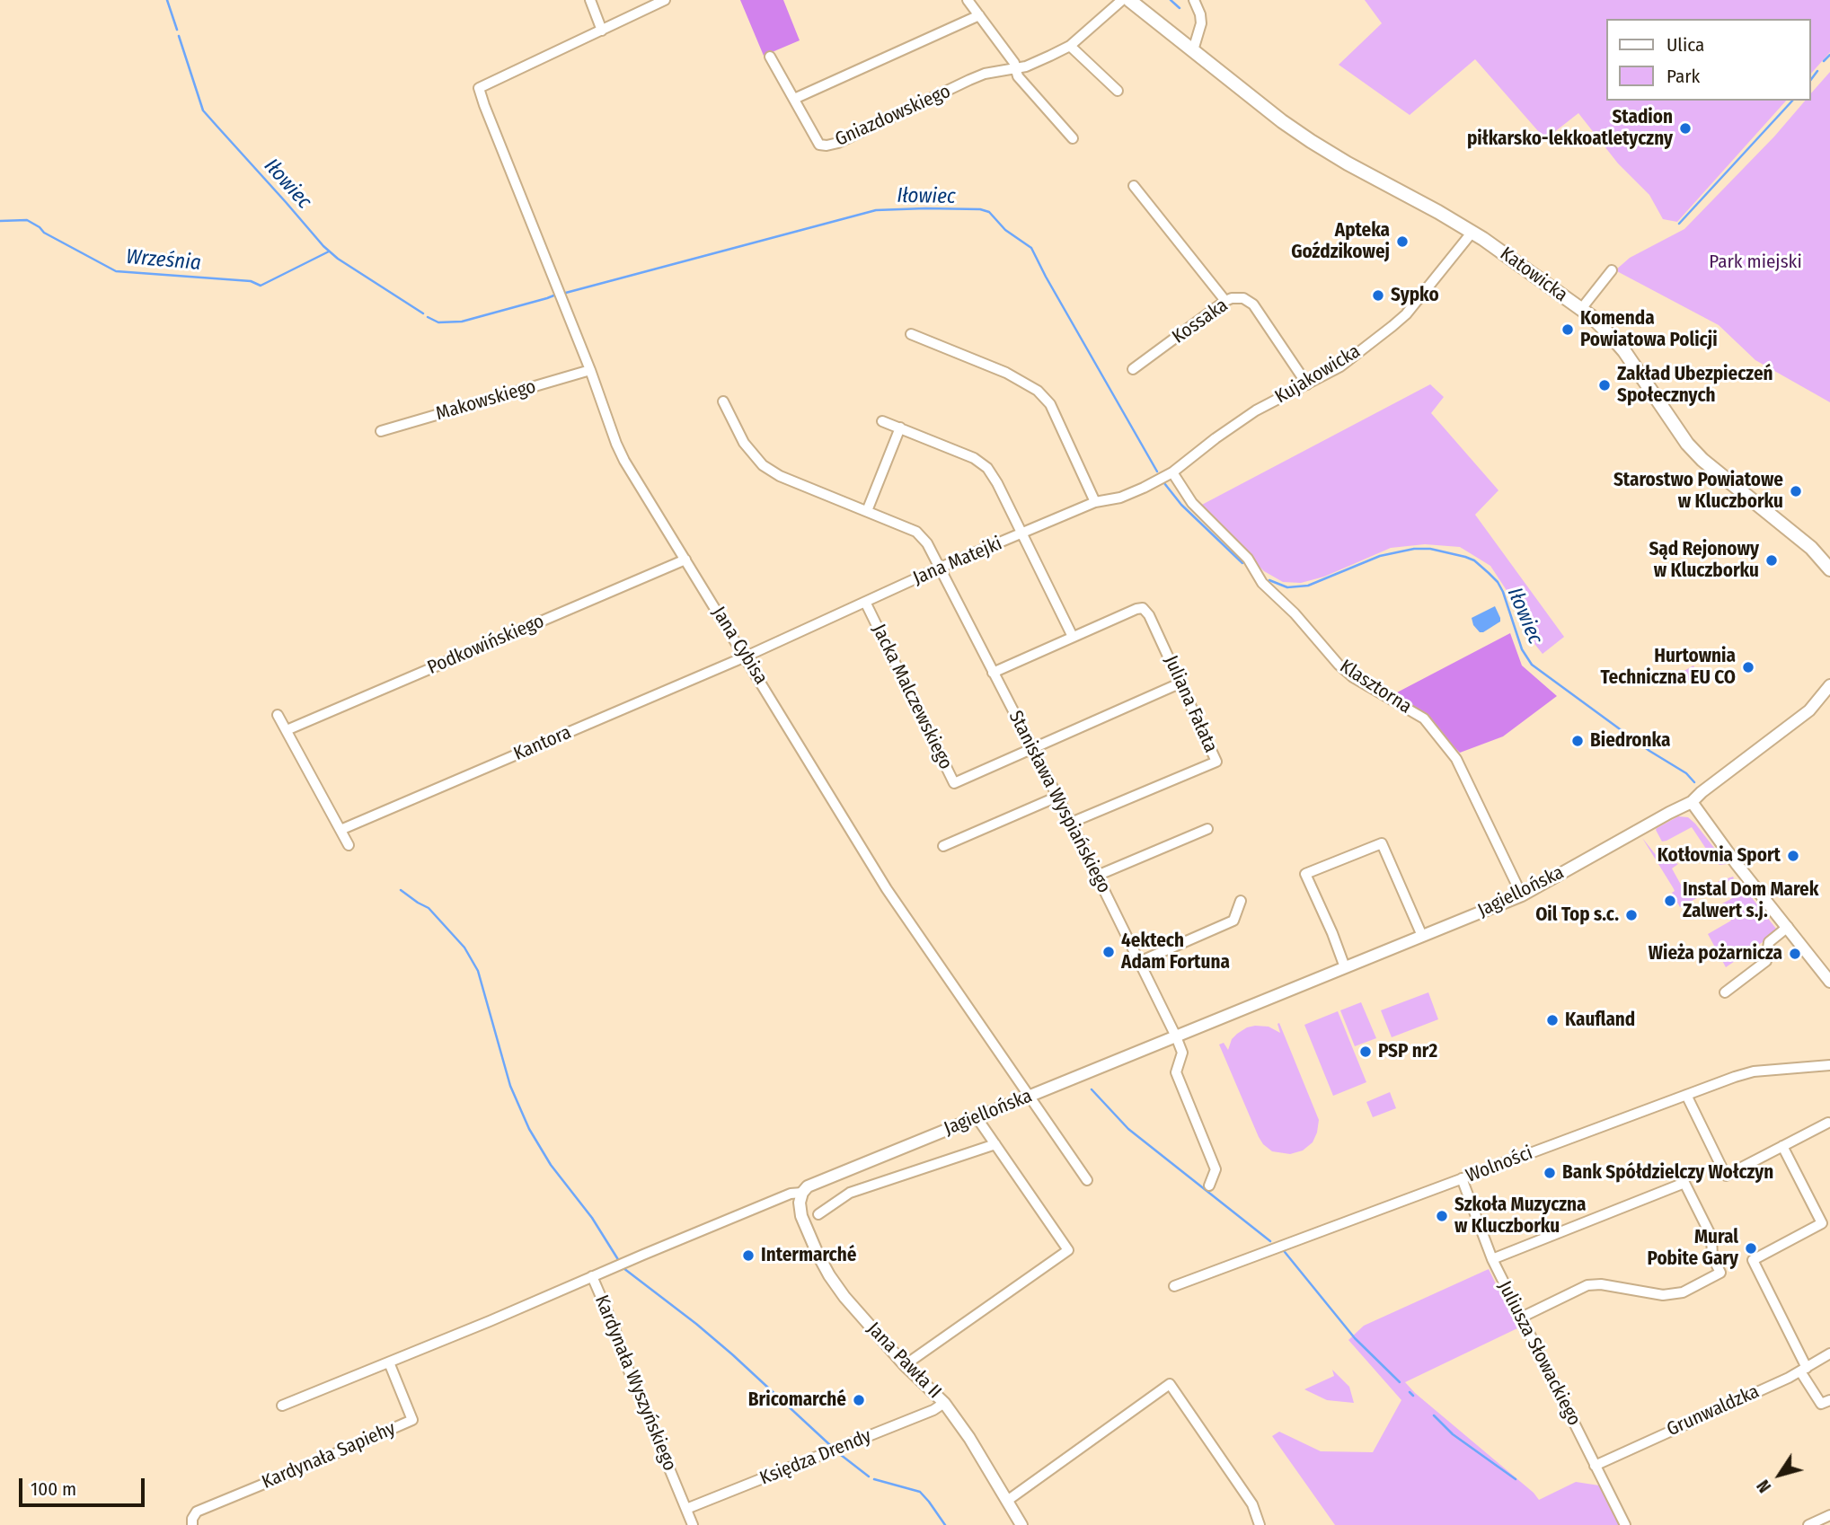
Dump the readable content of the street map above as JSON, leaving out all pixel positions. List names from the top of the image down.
{
  "streets": {
    "main road": ["Katowicka"],
    "street": [
      "Gniazdowskiego",
      "Kossaka",
      "Kujakowicka",
      "Makowskiego",
      "Jana Matejki",
      "Podkowińskiego",
      "Jana Cybisa",
      "Klasztorna",
      "Jacka Malczewskiego",
      "Juliana Fałata",
      "Kantora",
      "Stanisława Wyspiańskiego",
      "Jagiellońska",
      "Wolności",
      "Juliusza Słowackiego",
      "Jana Pawła II",
      "Kardynała Wyszyńskiego",
      "Grunwaldzka",
      "Kardynała Sapiehy",
      "Księdza Drendy"
    ]
  },
  "crossings": [
    ["Katowicka", "Kujakowicka"],
    ["Kossaka", "Kujakowicka"],
    ["Kujakowicka", "Jana Matejki"],
    ["Kujakowicka", "Klasztorna"],
    ["Makowskiego", "Jana Cybisa"],
    ["Jana Matejki", "Jana Cybisa"],
    ["Jana Matejki", "Klasztorna"],
    ["Jana Matejki", "Jacka Malczewskiego"],
    ["Jana Matejki", "Kantora"],
    ["Jana Matejki", "Stanisława Wyspiańskiego"],
    ["Podkowińskiego", "Jana Cybisa"],
    ["Jana Cybisa", "Kantora"],
    ["Jana Cybisa", "Jagiellońska"],
    ["Klasztorna", "Jagiellońska"],
    ["Jacka Malczewskiego", "Stanisława Wyspiańskiego"],
    ["Juliana Fałata", "Stanisława Wyspiańskiego"],
    ["Stanisława Wyspiańskiego", "Jagiellońska"],
    ["Jagiellońska", "Jana Pawła II"],
    ["Jagiellońska", "Kardynała Wyszyńskiego"],
    ["Wolności", "Juliusza Słowackiego"],
    ["Juliusza Słowackiego", "Grunwaldzka"],
    ["Jana Pawła II", "Kardynała Wyszyńskiego"],
    ["Jana Pawła II", "Księdza Drendy"],
    ["Kardynała Wyszyńskiego", "Księdza Drendy"]
  ],
  "water": ["Iłowiec", "Września"],
  "parks": ["Park miejski"],
  "places": [
    "Stadion piłkarsko-lekkoatletyczny",
    "Apteka Goździkowej",
    "Sypko",
    "Komenda Powiatowa Policji",
    "Zakład Ubezpieczeń Społecznych",
    "Starostwo Powiatowe w Kluczborku",
    "Sąd Rejonowy w Kluczborku",
    "Hurtownia Techniczna EU CO",
    "Biedronka",
    "Kotłovnia Sport",
    "Instal Dom Marek Zalwert s.j.",
    "Oil Top s.c.",
    "4ektech Adam Fortuna",
    "Wieża pożarnicza",
    "Kaufland",
    "PSP nr2",
    "Bank Spółdzielczy Wołczyn",
    "Szkoła Muzyczna w Kluczborku",
    "Mural Pobite Gary",
    "Intermarché",
    "Bricomarché"
  ],
  "legend": ["Ulica", "Park"],
  "scale_bar": "100 m",
  "north": "bottom left"
}
